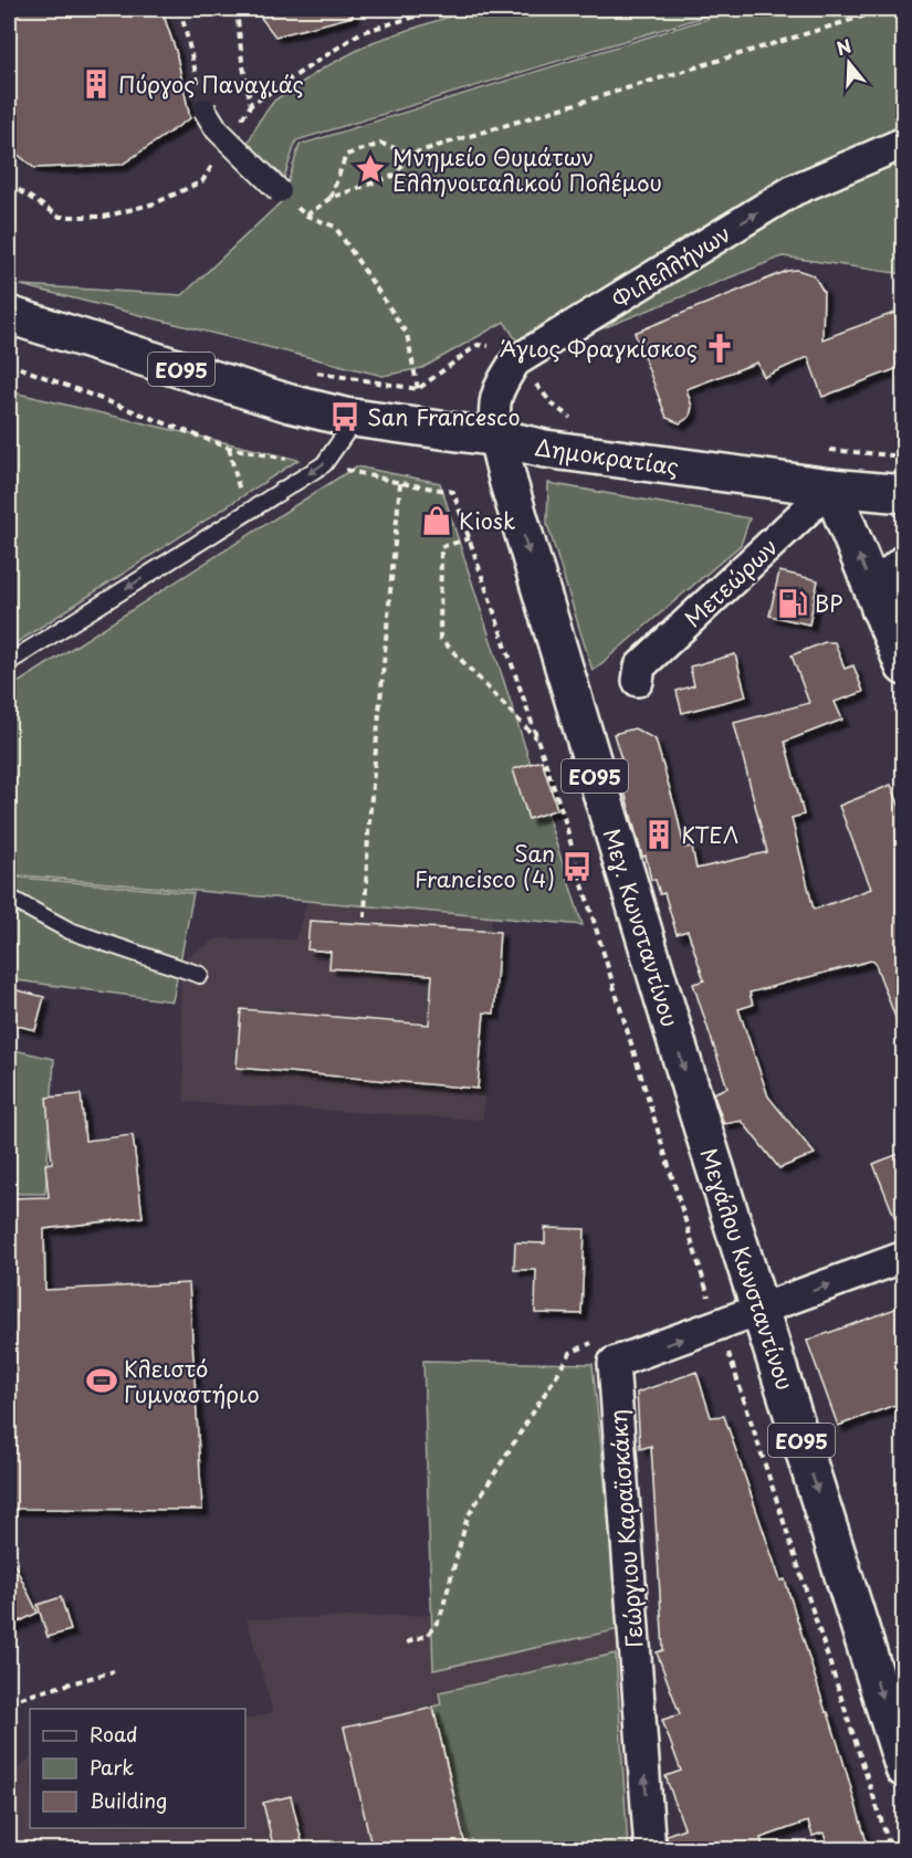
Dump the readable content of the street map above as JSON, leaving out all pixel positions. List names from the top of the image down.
{
  "streets": {
    "main road": [
      "ΕΟ95",
      "Δημοκρατίας",
      "Μεγ. Κωνσταντίνου",
      "Μεγάλου Κωνσταντίνου"
    ],
    "street": ["Φιλελλήνων", "Μετεώρων", "Γεώργιου Καραϊσκάκη"]
  },
  "crossings": [
    ["Φιλελλήνων", "Δημοκρατίας"],
    ["Φιλελλήνων", "Μεγ. Κωνσταντίνου"],
    ["Δημοκρατίας", "Μετεώρων"],
    ["Δημοκρατίας", "Μεγ. Κωνσταντίνου"],
    ["Μεγ. Κωνσταντίνου", "Μεγάλου Κωνσταντίνου"],
    ["Μεγάλου Κωνσταντίνου", "Γεώργιου Καραϊσκάκη"]
  ],
  "one_way": [
    "Φιλελλήνων",
    "Μεγ. Κωνσταντίνου",
    "Μεγάλου Κωνσταντίνου",
    "Γεώργιου Καραϊσκάκη"
  ],
  "places": {
    "building": ["Πύργος Παναγιάς", "ΚΤΕΛ"],
    "place": ["Μνημείο Θυμάτων Ελληνοιταλικού Πολέμου"],
    "church": ["Άγιος Φραγκίσκος"],
    "bus stop": ["San Francesco", "San Francisco (4)"],
    "shop": ["Kiosk"],
    "fuel station": ["BP"],
    "sports": ["Κλειστό Γυμναστήριο"]
  },
  "legend": ["Road", "Park", "Building"],
  "north": "top"
}
